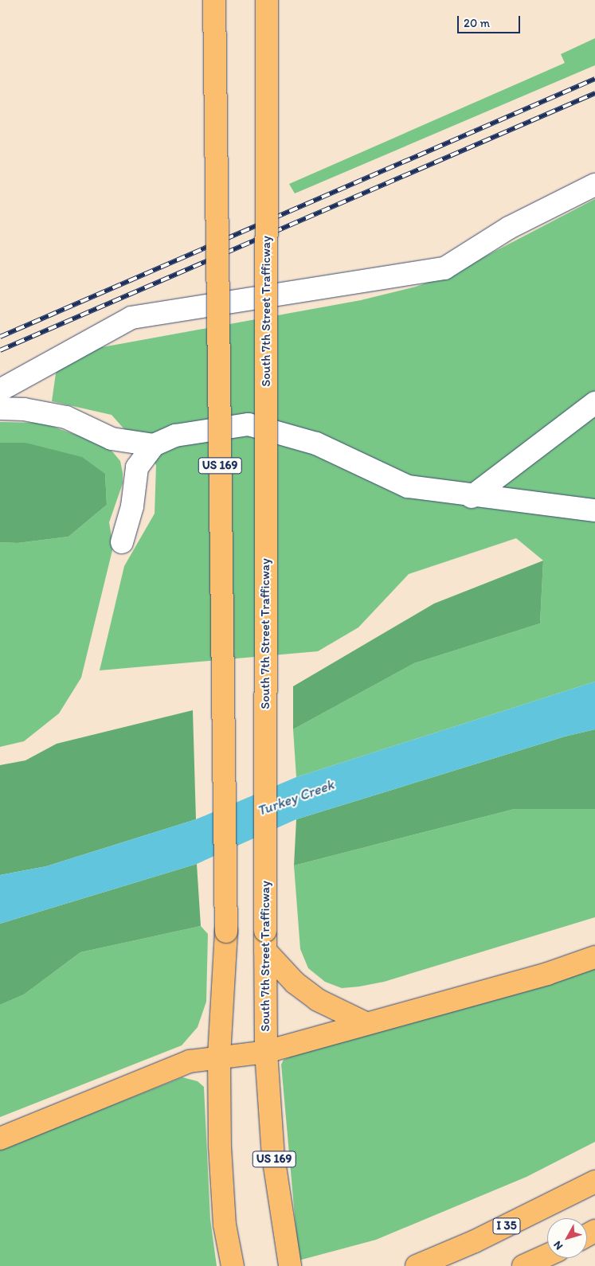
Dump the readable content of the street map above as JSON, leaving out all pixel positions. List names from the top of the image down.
{
  "streets": {
    "main road": ["South 7th Street Trafficway", "US 169", "I 35"]
  },
  "water": ["Turkey Creek"],
  "scale_bar": "20 m",
  "north": "bottom left"
}
